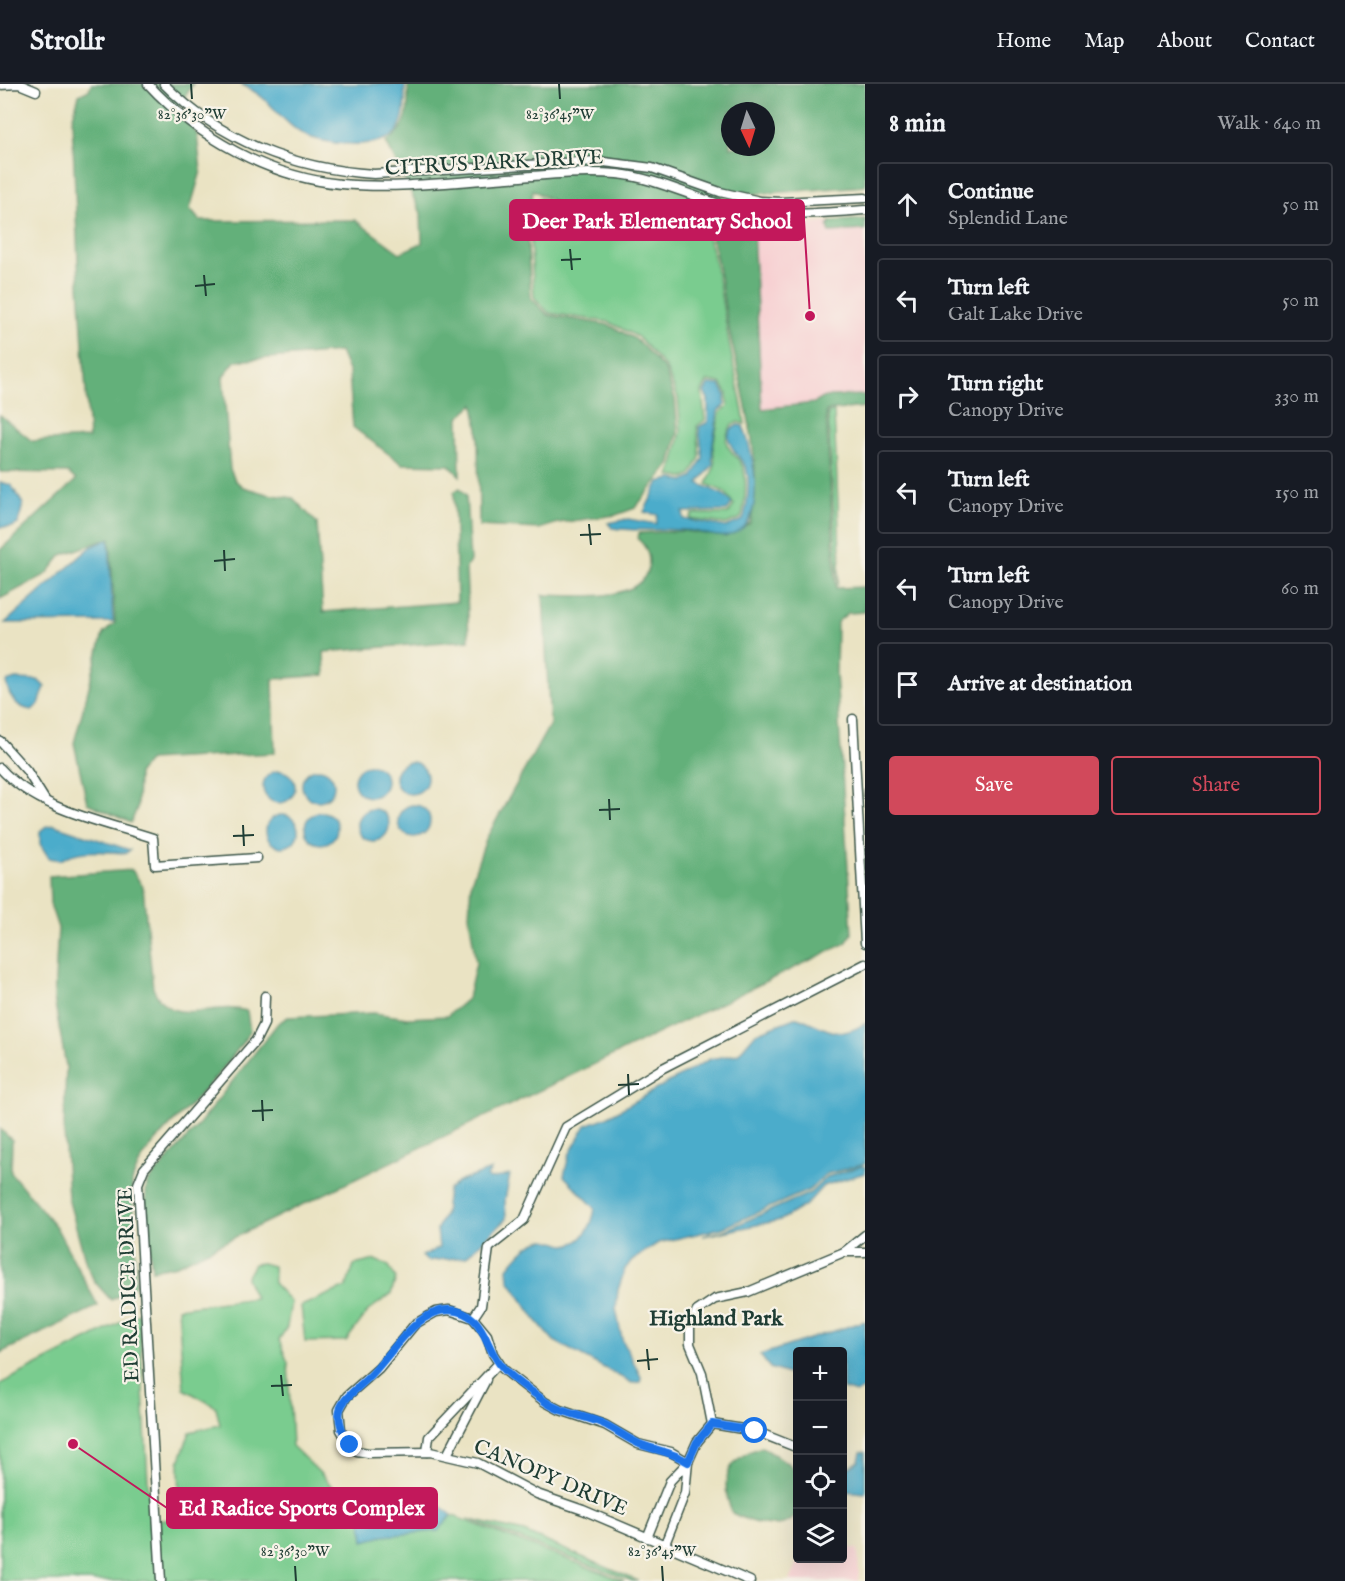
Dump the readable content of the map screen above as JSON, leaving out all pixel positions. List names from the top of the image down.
{
  "streets": {
    "street": ["CITRUS PARK DRIVE", "ED RADICE DRIVE", "CANOPY DRIVE"]
  },
  "districts": ["Highland Park"],
  "places": ["Deer Park Elementary School", "Ed Radice Sports Complex"],
  "north": "bottom",
  "page": {
    "header": "Strollr",
    "nav": [
      "Home",
      "Map",
      "About",
      "Contact"
    ],
    "heading": ["8 min", "Walk · 640 m"],
    "list": [
      ["Continue", "Splendid Lane", "50 m"],
      ["Turn left", "Galt Lake Drive", "50 m"],
      ["Turn right", "Canopy Drive", "330 m"],
      ["Turn left", "Canopy Drive", "150 m"],
      ["Turn left", "Canopy Drive", "60 m"],
      "Arrive at destination"
    ],
    "buttons": ["Save", "Share"],
    "map_buttons": ["+", "−"]
  },
  "coordinates": ["82°36'30\"W", "82°36'45\"W"]
}
